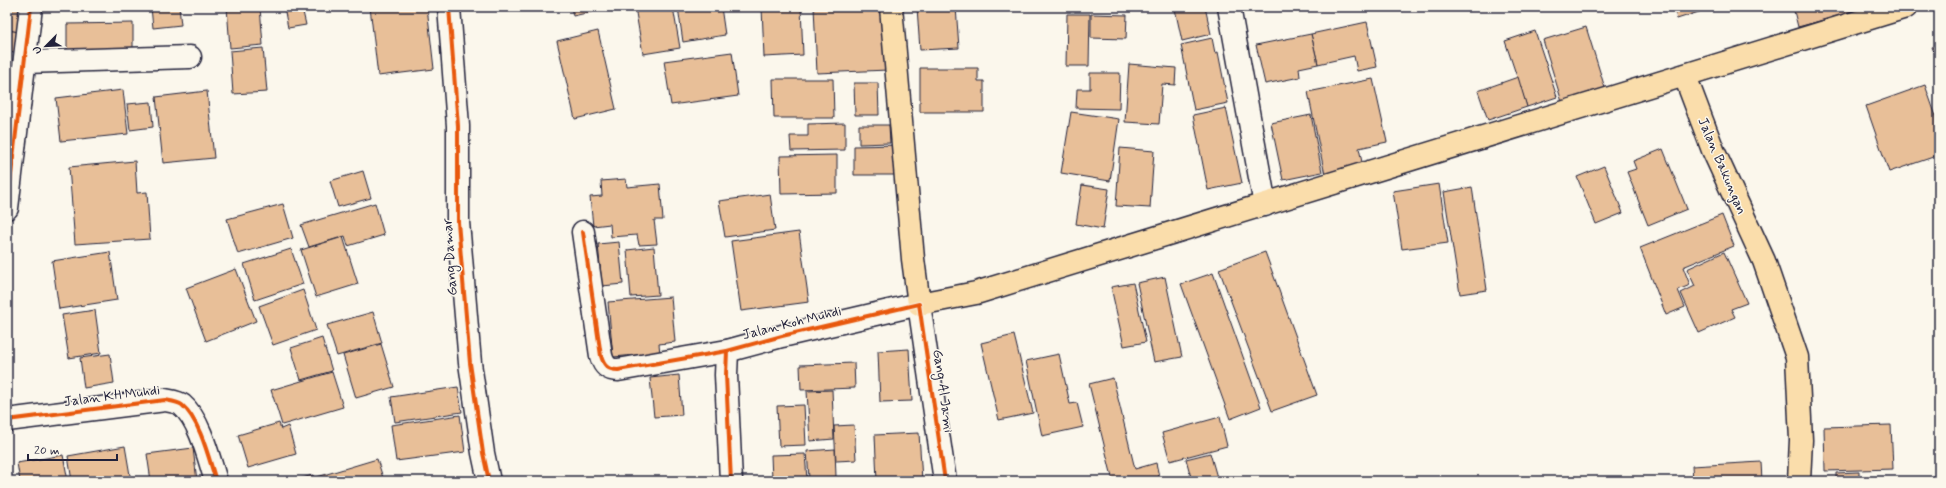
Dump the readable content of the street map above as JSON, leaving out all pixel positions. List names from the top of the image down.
{
  "streets": {
    "main road": ["Jalan Bakungan"],
    "street": [
      "Gang Damar",
      "Jalan Koh Muhdi",
      "Gang Al Jami",
      "Jalan KH Muhdi"
    ]
  },
  "crossings": [
    ["Jalan Koh Muhdi", "Gang Al Jami"]
  ],
  "scale_bar": "20 m",
  "north": "bottom left"
}
